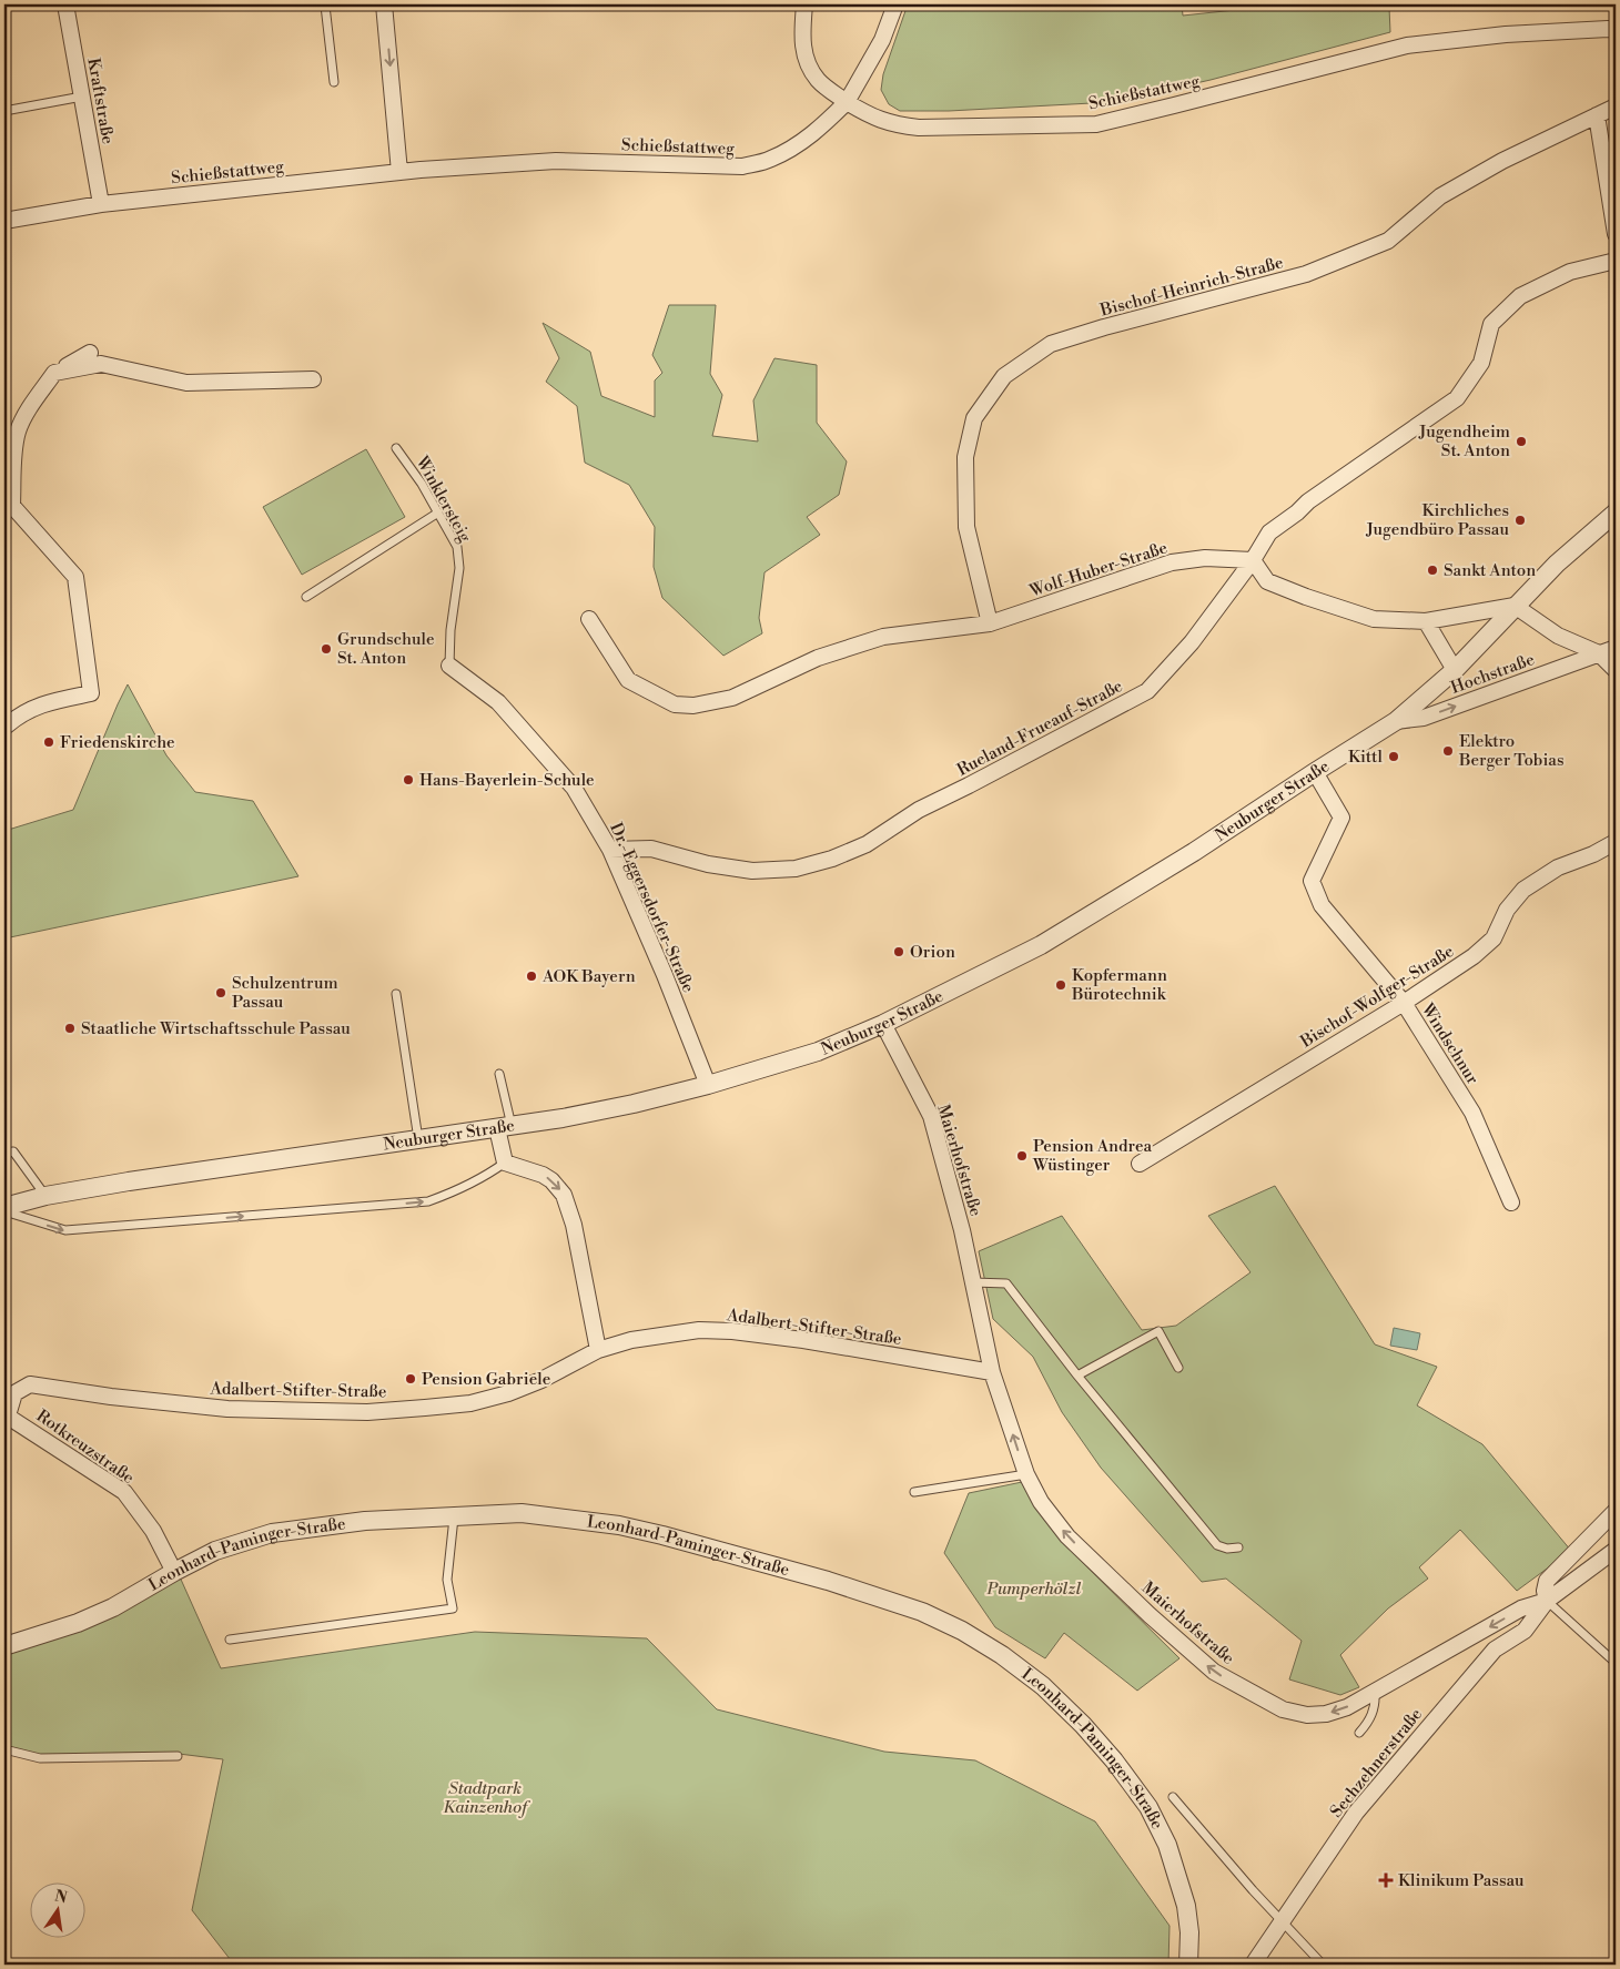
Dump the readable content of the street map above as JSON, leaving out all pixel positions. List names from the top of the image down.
{
  "streets": {
    "street": [
      "Schießstattweg",
      "Kraftstraße",
      "Bischof-Heinrich-Straße",
      "Wolf-Huber-Straße",
      "Hochstraße",
      "Rueland-Frueauf-Straße",
      "Neuburger Straße",
      "Dr.-Eggersdorfer-Straße",
      "Bischof-Wolfger-Straße",
      "Windschnur",
      "Maierhofstraße",
      "Adalbert-Stifter-Straße",
      "Rotkreuzstraße",
      "Leonhard-Paminger-Straße",
      "Sechzehnerstraße"
    ],
    "lane": ["Winklersteig"]
  },
  "crossings": [
    ["Schießstattweg", "Kraftstraße"],
    ["Bischof-Heinrich-Straße", "Wolf-Huber-Straße"],
    ["Winklersteig", "Dr.-Eggersdorfer-Straße"],
    ["Wolf-Huber-Straße", "Rueland-Frueauf-Straße"],
    ["Hochstraße", "Neuburger Straße"],
    ["Rueland-Frueauf-Straße", "Dr.-Eggersdorfer-Straße"],
    ["Neuburger Straße", "Dr.-Eggersdorfer-Straße"],
    ["Neuburger Straße", "Windschnur"],
    ["Neuburger Straße", "Maierhofstraße"],
    ["Bischof-Wolfger-Straße", "Windschnur"],
    ["Maierhofstraße", "Adalbert-Stifter-Straße"],
    ["Maierhofstraße", "Sechzehnerstraße"],
    ["Adalbert-Stifter-Straße", "Rotkreuzstraße"],
    ["Rotkreuzstraße", "Leonhard-Paminger-Straße"]
  ],
  "parks": ["Pumperhölzl", "Stadtpark Kainzenhof"],
  "places": {
    "other": [
      "Jugendheim St. Anton",
      "Kirchliches Jugendbüro Passau",
      "Sankt Anton",
      "Grundschule St. Anton",
      "Friedenskirche",
      "Elektro Berger Tobias",
      "Kittl",
      "Hans-Bayerlein-Schule",
      "Orion",
      "AOK Bayern",
      "Kopfermann Bürotechnik",
      "Schulzentrum Passau",
      "Staatliche Wirtschaftsschule Passau",
      "Pension Andrea Wüstinger",
      "Pension Gabriele"
    ],
    "health": ["Klinikum Passau"]
  },
  "north": "top"
}
